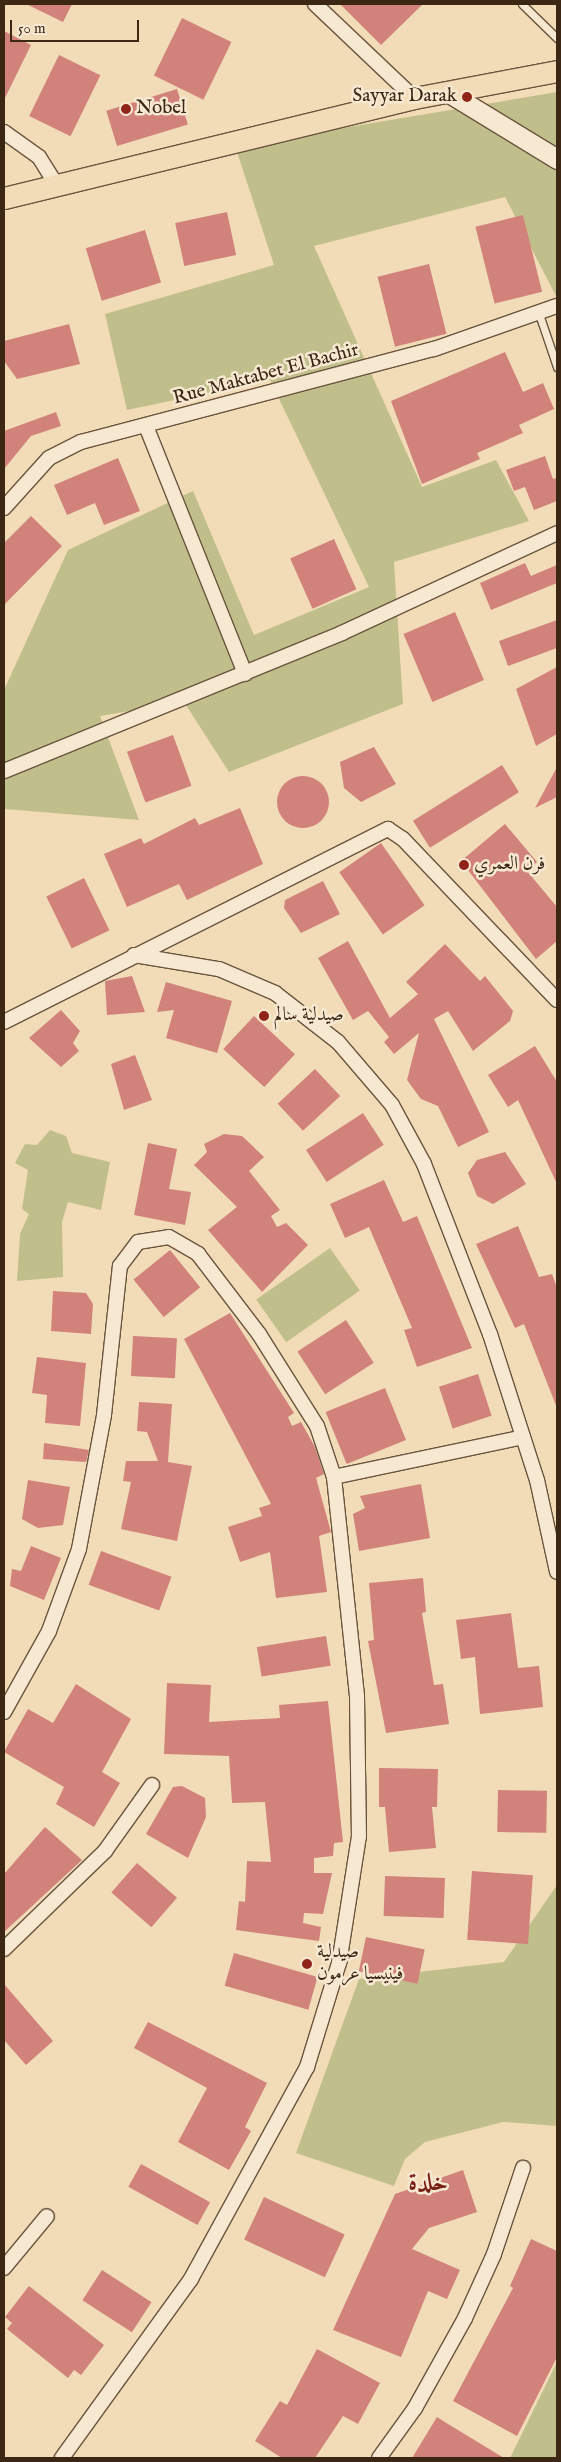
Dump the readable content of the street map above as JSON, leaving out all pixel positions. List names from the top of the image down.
{
  "streets": {
    "street": ["Rue Maktabet El Bachir"]
  },
  "districts": ["خلدة"],
  "places": [
    "Sayyar Darak",
    "Nobel",
    "فرن العمري",
    "صيدلية سالم",
    "صيدلية فينيسيا عرمون"
  ],
  "scale_bar": "50 m"
}
